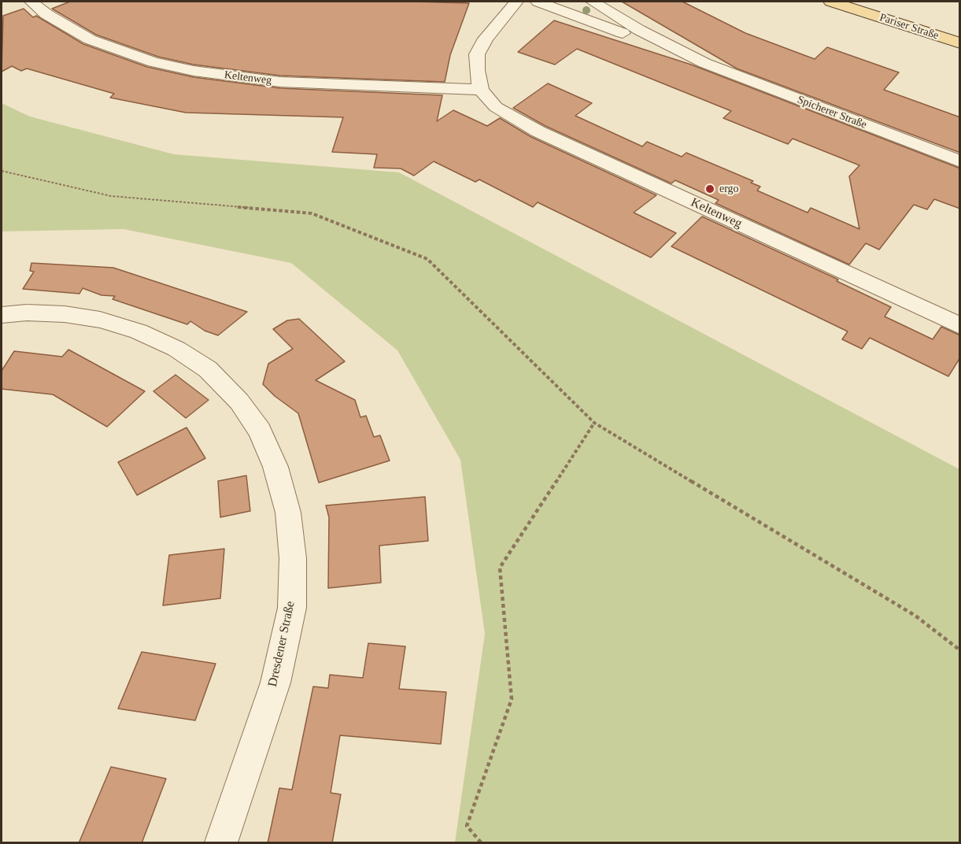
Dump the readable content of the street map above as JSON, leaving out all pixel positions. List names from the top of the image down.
{
  "streets": {
    "main road": ["Pariser Straße"],
    "street": ["Keltenweg", "Spicherer Straße", "Dresdener Straße"]
  },
  "places": ["ergo"]
}
